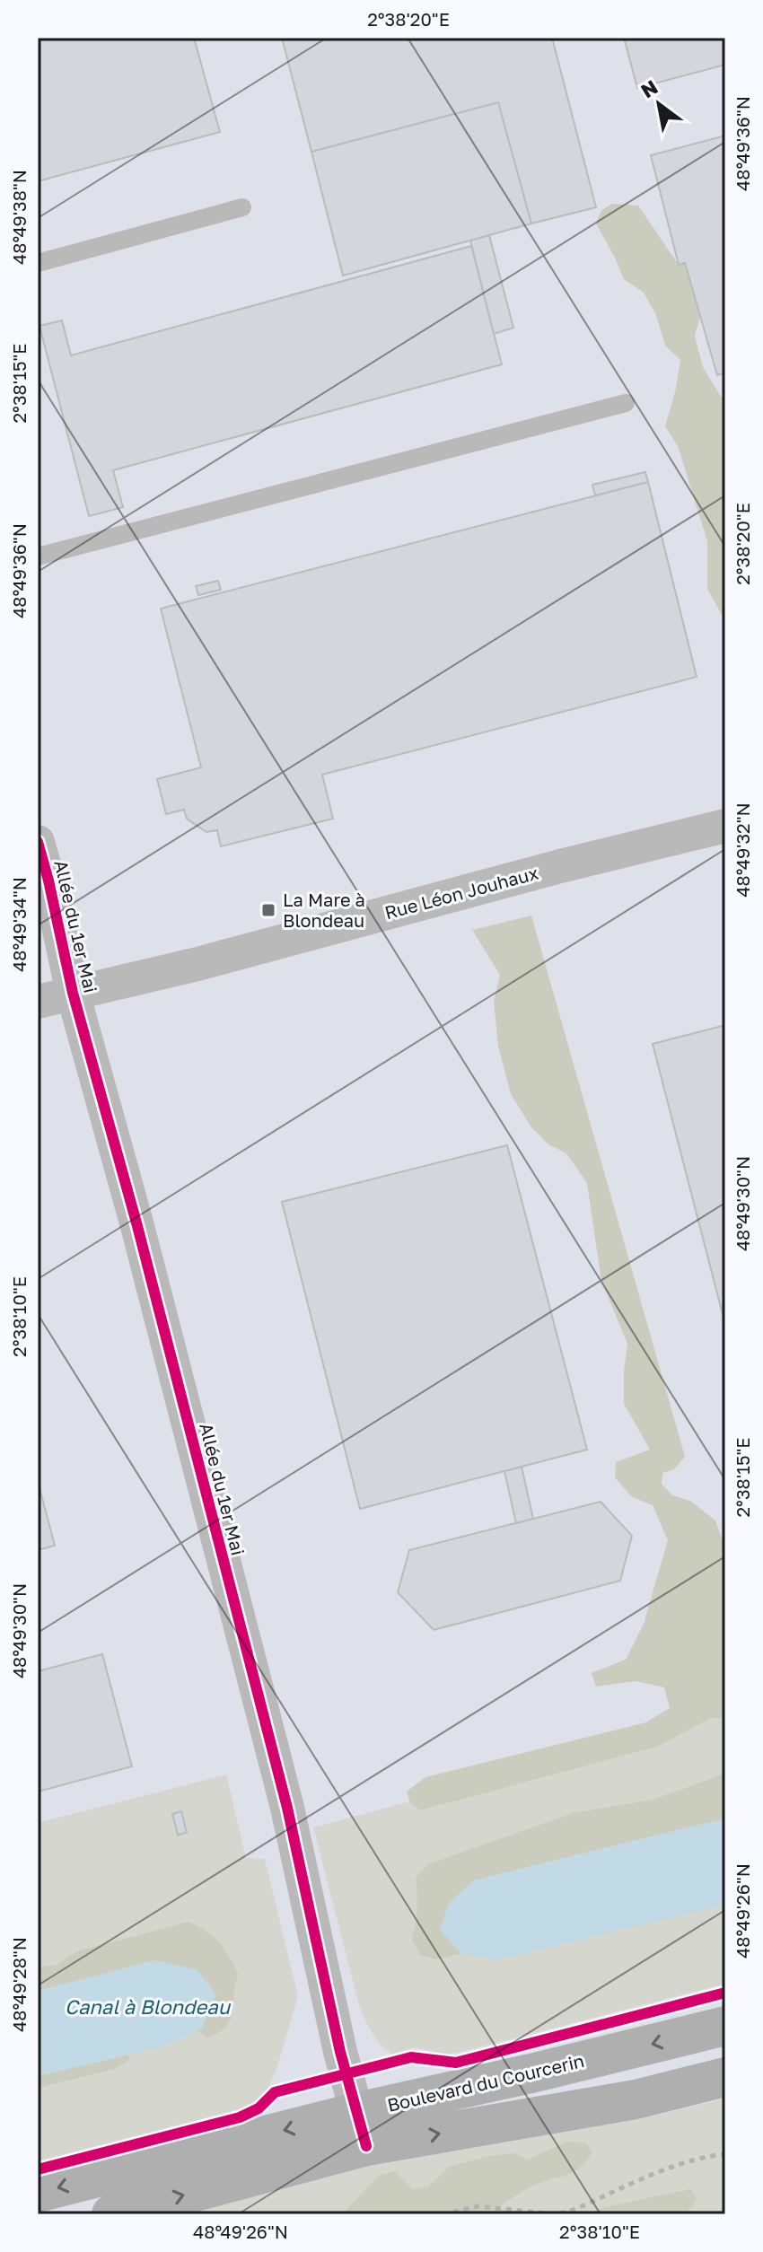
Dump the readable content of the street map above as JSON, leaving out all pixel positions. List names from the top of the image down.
{
  "streets": {
    "main road": ["Boulevard du Courcerin"],
    "street": ["Rue Léon Jouhaux", "Allée du 1er Mai"]
  },
  "crossings": [
    ["Rue Léon Jouhaux", "Allée du 1er Mai"],
    ["Allée du 1er Mai", "Boulevard du Courcerin"]
  ],
  "water": ["Canal à Blondeau"],
  "places": {
    "transit": ["La Mare à Blondeau"]
  },
  "north": "top left",
  "coordinates": [
    "2°38'20\"E",
    "48°49'36\"N",
    "48°49'38\"N",
    "2°38'15\"E",
    "48°49'32\"N",
    "48°49'34\"N",
    "48°49'30\"N",
    "2°38'10\"E",
    "48°49'26\"N",
    "48°49'28\"N"
  ]
}
